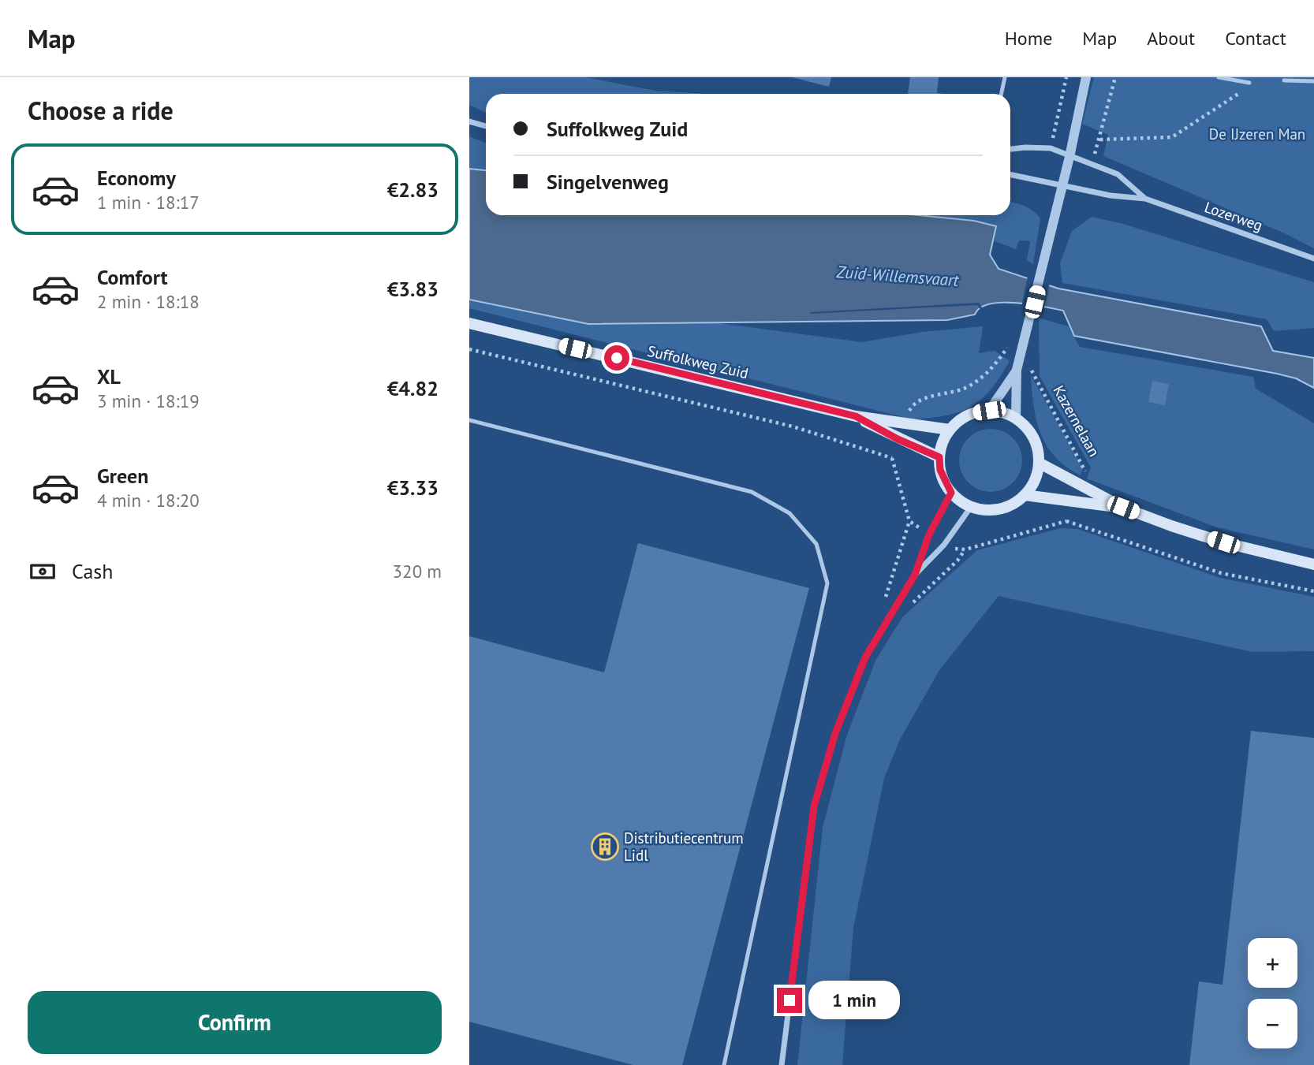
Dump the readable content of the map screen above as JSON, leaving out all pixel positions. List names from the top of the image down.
{
  "streets": {
    "main road": ["Suffolkweg Zuid"],
    "street": ["Lozerweg"],
    "path": ["Kazernelaan"]
  },
  "water": ["Zuid-Willemsvaart"],
  "parks": ["De IJzeren Man"],
  "places": {
    "building": ["Distributiecentrum Lidl"]
  },
  "page": {
    "header": "Map",
    "nav": [
      "Home",
      "Map",
      "About",
      "Contact"
    ],
    "heading": "Choose a ride",
    "banner": ["Suffolkweg Zuid", "Singelvenweg"],
    "list": [
      {
        "name": "Economy",
        "note": "1 min · 18:17",
        "value": "€2.83"
      },
      {
        "name": "Comfort",
        "note": "2 min · 18:18",
        "value": "€3.83"
      },
      {
        "name": "XL",
        "note": "3 min · 18:19",
        "value": "€4.82"
      },
      {
        "name": "Green",
        "note": "4 min · 18:20",
        "value": "€3.33"
      }
    ],
    "pay": ["Cash", "320 m"],
    "map_buttons": ["+", "−"],
    "buttons": "Confirm",
    "bubble": "1 min"
  }
}
